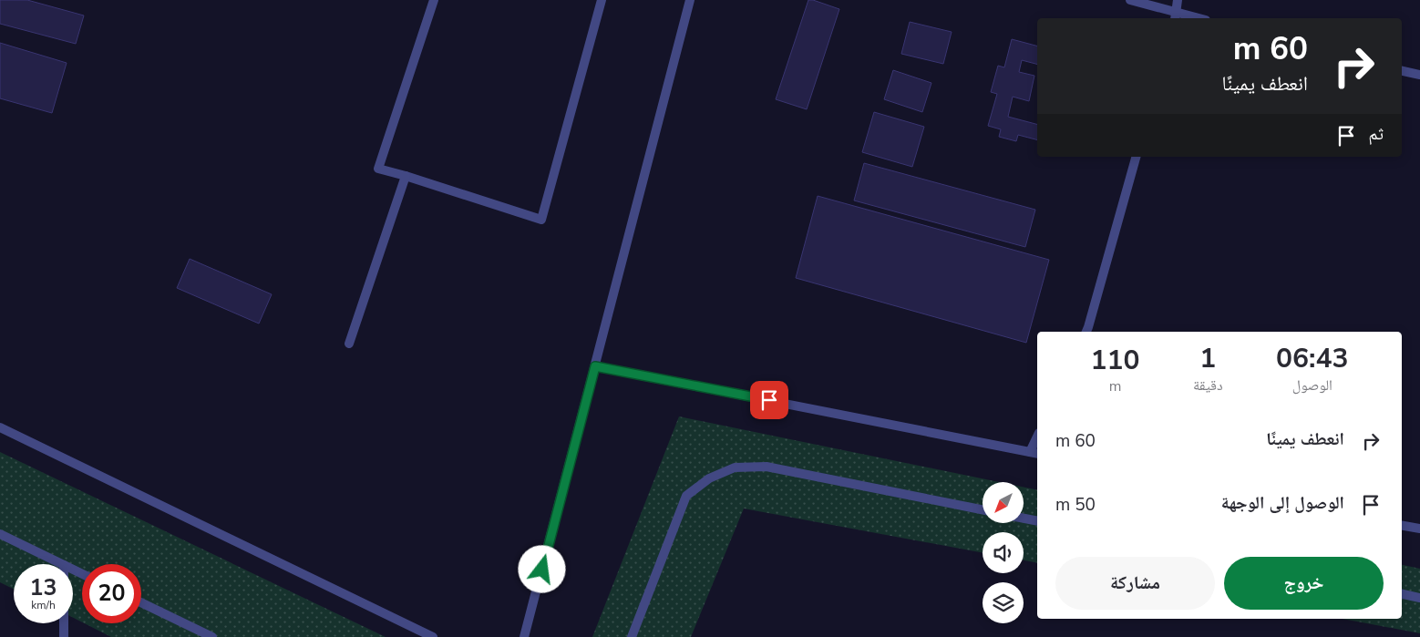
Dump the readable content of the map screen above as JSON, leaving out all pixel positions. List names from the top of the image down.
{
  "north": "bottom left",
  "page": {
    "turn": ["60 m", "انعطف يمينًا"],
    "then": "ثم",
    "eta": [
      "06:43",
      "الوصول",
      "1",
      "دقيقة",
      "110",
      "m"
    ],
    "list": [
      {
        "name": "انعطف يمينًا",
        "value": "60 m"
      },
      {
        "name": "الوصول إلى الوجهة",
        "value": "50 m"
      }
    ],
    "buttons": ["خروج", "مشاركة"],
    "speed": "13 km/h",
    "limit": "20"
  }
}
